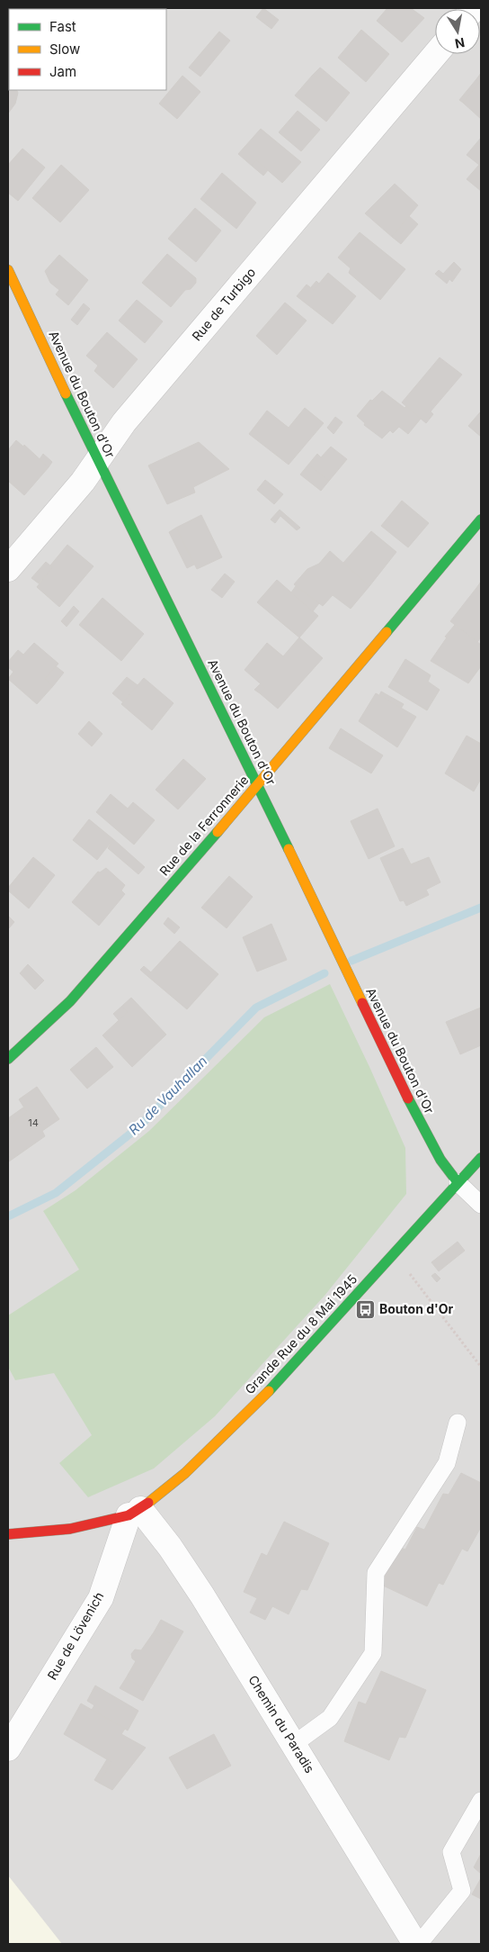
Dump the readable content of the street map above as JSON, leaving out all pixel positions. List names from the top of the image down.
{
  "streets": {
    "street": [
      "Rue de Turbigo",
      "Avenue du Bouton d'Or",
      "Rue de la Ferronnerie",
      "Grande Rue du 8 Mai 1945",
      "Rue de Lövenich",
      "Chemin du Paradis"
    ]
  },
  "crossings": [
    ["Rue de Turbigo", "Avenue du Bouton d'Or"],
    ["Avenue du Bouton d'Or", "Rue de la Ferronnerie"],
    ["Avenue du Bouton d'Or", "Grande Rue du 8 Mai 1945"],
    ["Grande Rue du 8 Mai 1945", "Rue de Lövenich"],
    ["Grande Rue du 8 Mai 1945", "Chemin du Paradis"],
    ["Rue de Lövenich", "Chemin du Paradis"]
  ],
  "water": ["Ru de Vauhallan"],
  "places": {
    "bus stop": ["Bouton d'Or"]
  },
  "house_numbers": ["14"],
  "legend": ["Fast", "Slow", "Jam"],
  "north": "bottom"
}
